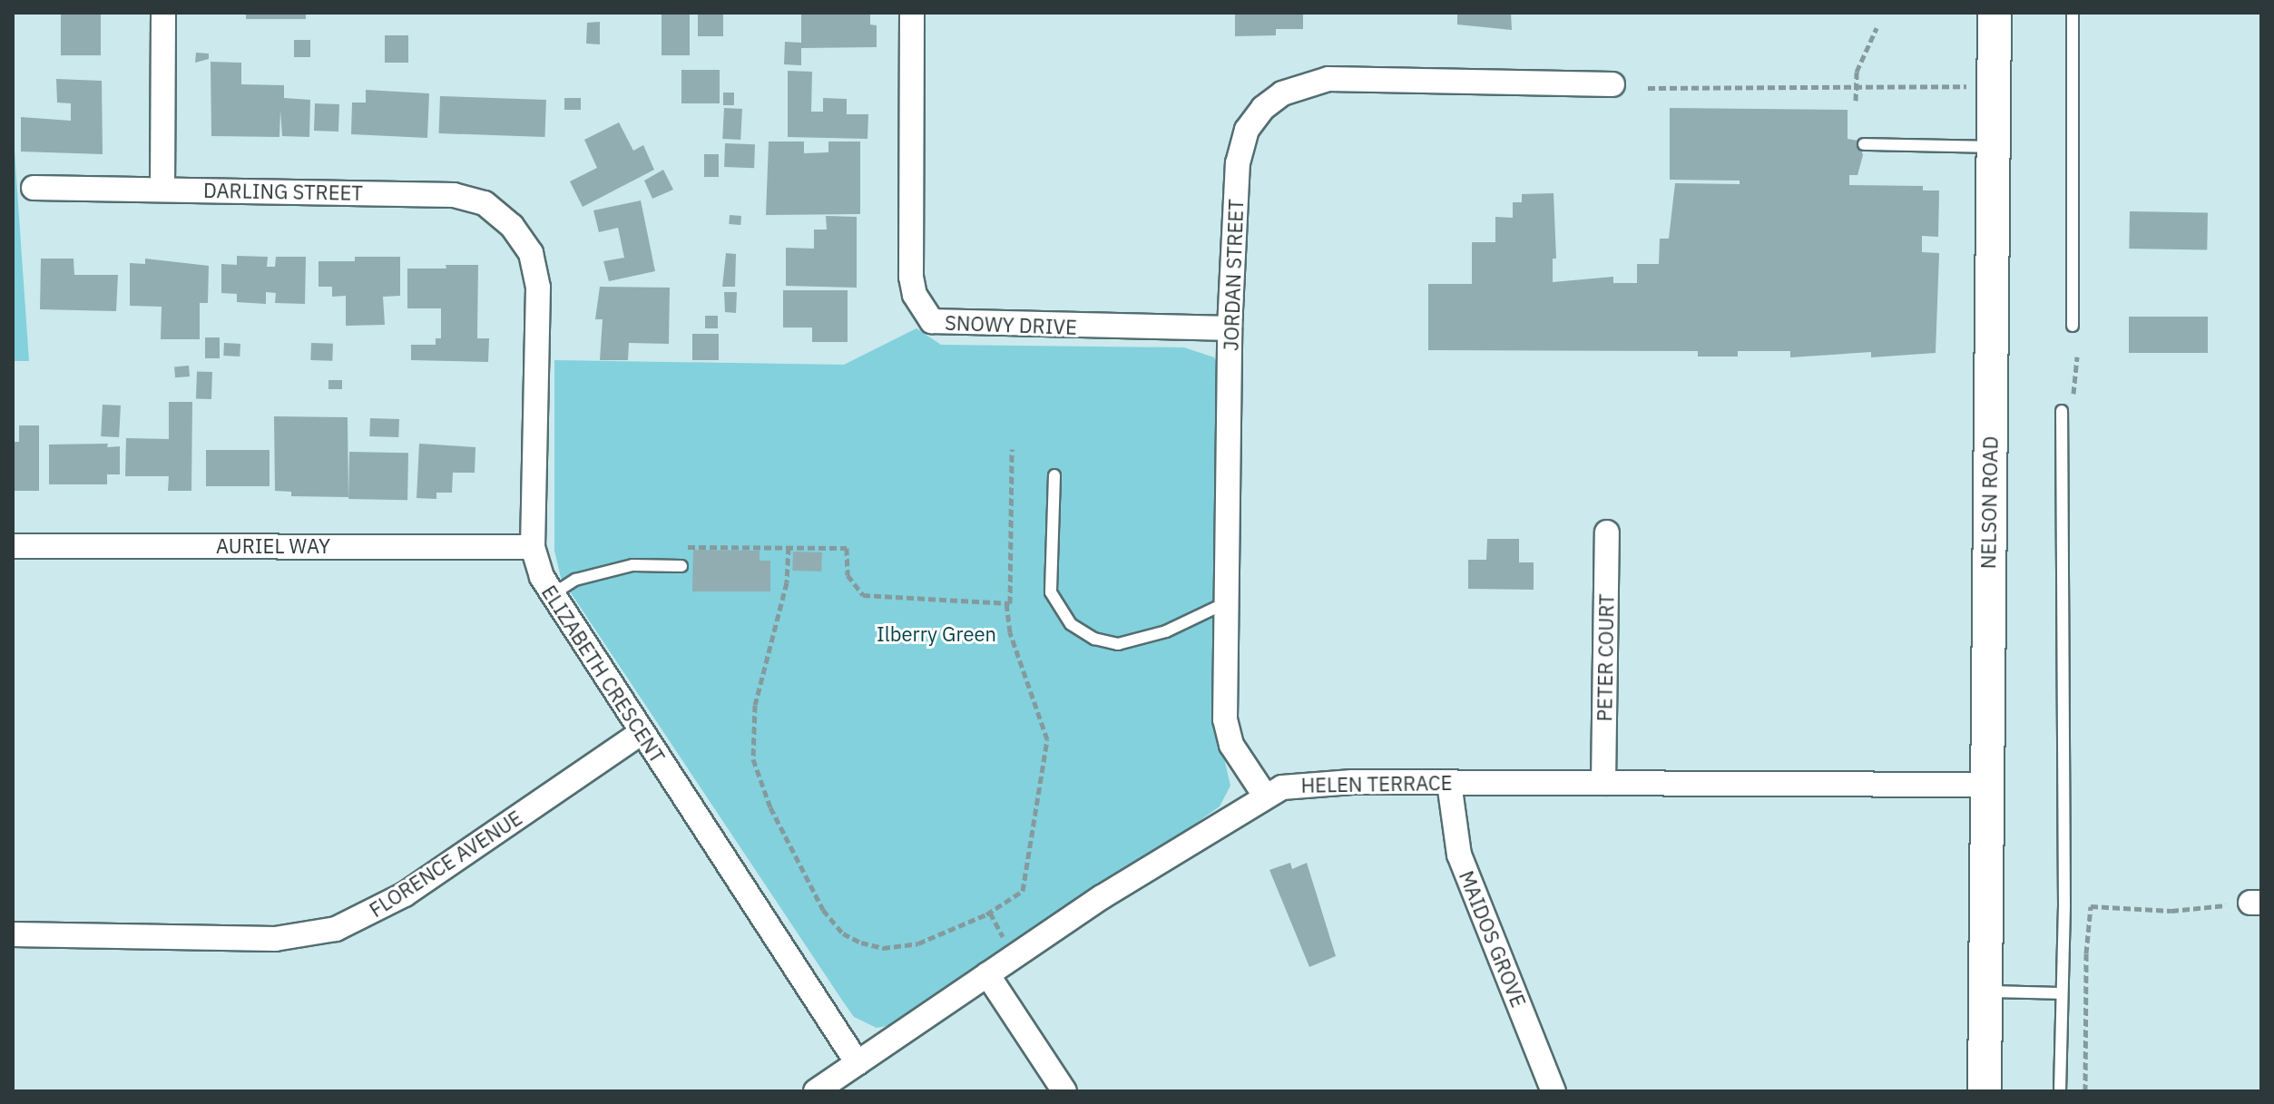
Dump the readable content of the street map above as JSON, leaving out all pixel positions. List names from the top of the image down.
{
  "streets": {
    "main road": ["NELSON ROAD"],
    "street": [
      "DARLING STREET",
      "JORDAN STREET",
      "SNOWY DRIVE",
      "AURIEL WAY",
      "PETER COURT",
      "ELIZABETH CRESCENT",
      "HELEN TERRACE",
      "FLORENCE AVENUE",
      "MAIDOS GROVE"
    ]
  },
  "crossings": [
    ["DARLING STREET", "ELIZABETH CRESCENT"],
    ["JORDAN STREET", "SNOWY DRIVE"],
    ["JORDAN STREET", "HELEN TERRACE"],
    ["NELSON ROAD", "HELEN TERRACE"],
    ["AURIEL WAY", "ELIZABETH CRESCENT"],
    ["PETER COURT", "HELEN TERRACE"],
    ["ELIZABETH CRESCENT", "HELEN TERRACE"],
    ["ELIZABETH CRESCENT", "FLORENCE AVENUE"],
    ["HELEN TERRACE", "MAIDOS GROVE"]
  ],
  "parks": ["Ilberry Green"]
}
